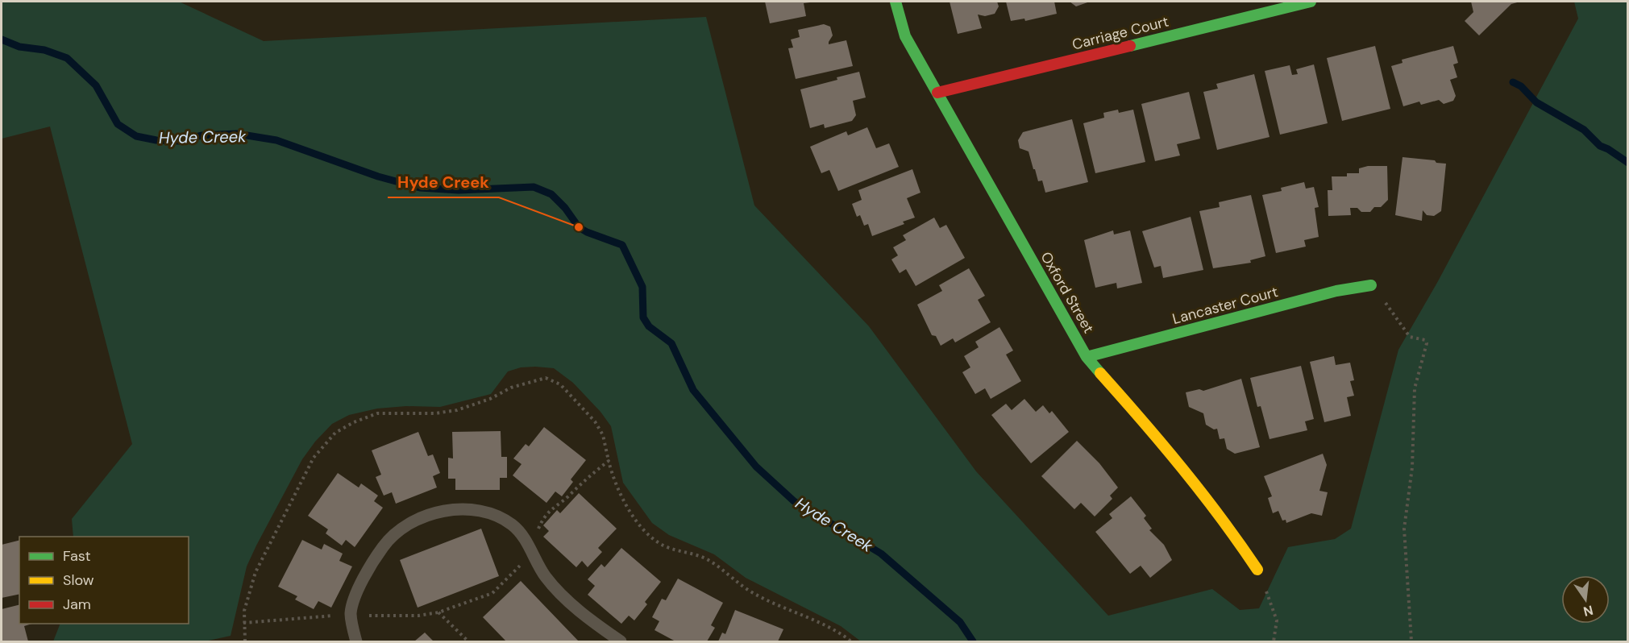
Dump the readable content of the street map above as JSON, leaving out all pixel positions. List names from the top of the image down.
{
  "streets": {
    "street": ["Carriage Court", "Oxford Street", "Lancaster Court"]
  },
  "crossings": [
    ["Carriage Court", "Oxford Street"],
    ["Oxford Street", "Lancaster Court"]
  ],
  "water": ["Hyde Creek"],
  "places": ["Hyde Creek"],
  "legend": ["Fast", "Slow", "Jam"],
  "north": "bottom"
}
